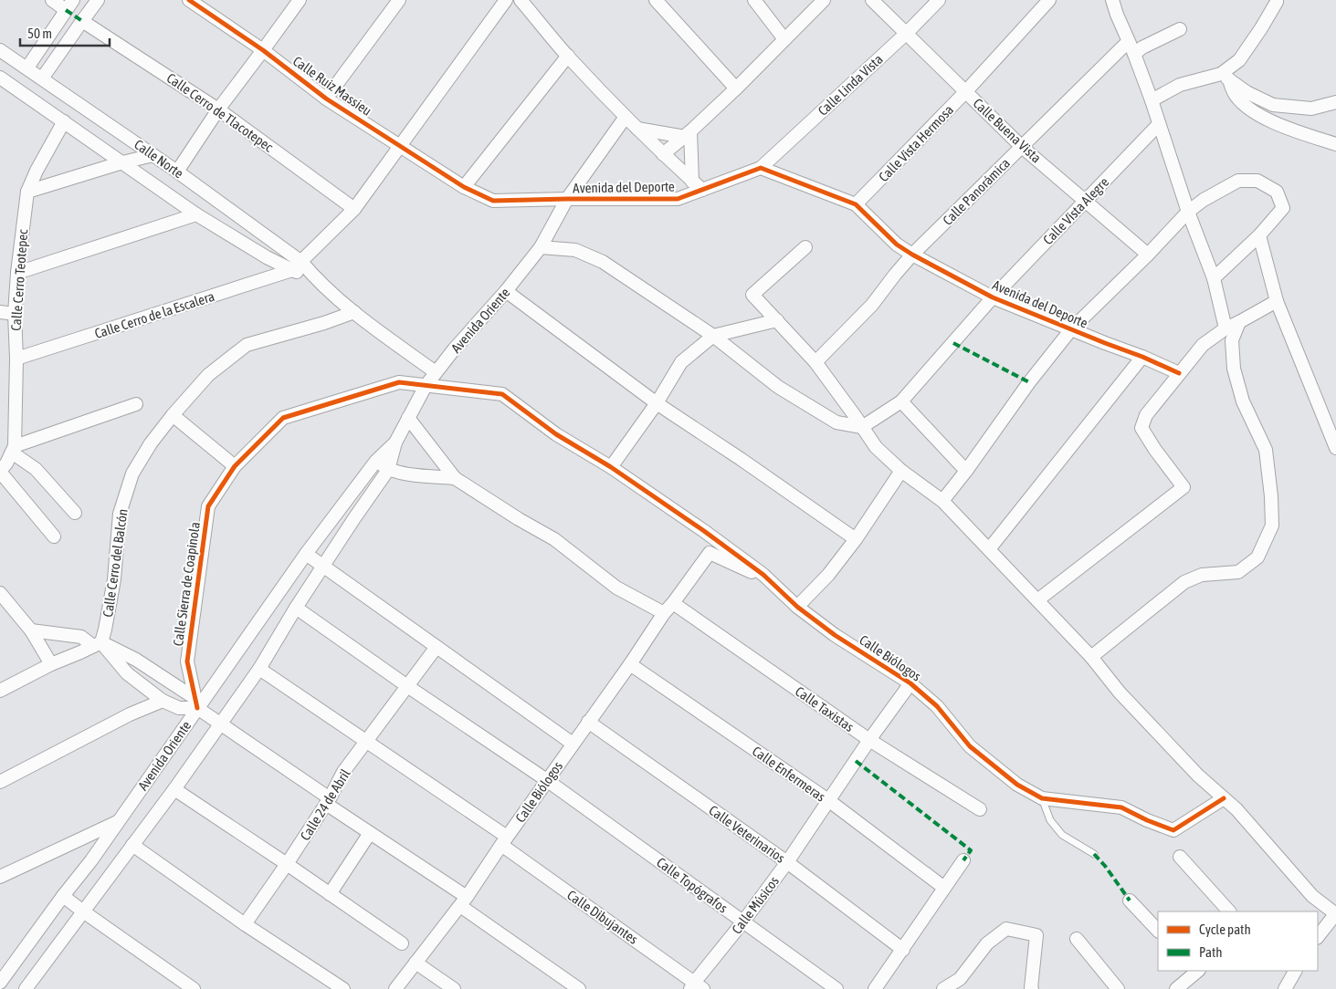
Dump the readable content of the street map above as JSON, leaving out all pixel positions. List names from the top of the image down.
{
  "streets": {
    "street": [
      "Calle Linda Vista",
      "Calle Ruiz Massieu",
      "Calle Cerro de Tlacotepec",
      "Calle Buena Vista",
      "Calle Vista Hermosa",
      "Calle Norte",
      "Avenida del Deporte",
      "Calle Panorámica",
      "Calle Vista Alegre",
      "Calle Cerro Teotepec",
      "Calle Cerro de la Escalera",
      "Avenida Oriente",
      "Calle Cerro del Balcón",
      "Calle Sierra de Coapinola",
      "Calle Biólogos",
      "Calle Taxistas",
      "Calle Enfermeras",
      "Calle 24 de Abril",
      "Calle Veterinarios",
      "Calle Topógrafos",
      "Calle Músicos",
      "Calle Dibujantes"
    ]
  },
  "crossings": [
    ["Calle Linda Vista", "Calle Buena Vista"],
    ["Calle Linda Vista", "Avenida del Deporte"],
    ["Calle Ruiz Massieu", "Avenida del Deporte"],
    ["Calle Buena Vista", "Calle Vista Hermosa"],
    ["Calle Buena Vista", "Calle Panorámica"],
    ["Calle Buena Vista", "Calle Vista Alegre"],
    ["Calle Vista Hermosa", "Avenida del Deporte"],
    ["Calle Norte", "Calle Cerro Teotepec"],
    ["Calle Norte", "Calle Cerro de la Escalera"],
    ["Calle Norte", "Avenida Oriente"],
    ["Calle Norte", "Calle Cerro del Balcón"],
    ["Avenida del Deporte", "Calle Panorámica"],
    ["Avenida del Deporte", "Calle Vista Alegre"],
    ["Avenida del Deporte", "Avenida Oriente"],
    ["Calle Cerro Teotepec", "Calle Cerro de la Escalera"],
    ["Avenida Oriente", "Calle Sierra de Coapinola"],
    ["Avenida Oriente", "Calle Topógrafos"],
    ["Avenida Oriente", "Calle Dibujantes"],
    ["Calle Sierra de Coapinola", "Calle Biólogos"],
    ["Calle Biólogos", "Calle Taxistas"],
    ["Calle Biólogos", "Calle Enfermeras"],
    ["Calle Biólogos", "Calle Veterinarios"],
    ["Calle Biólogos", "Calle Topógrafos"],
    ["Calle Biólogos", "Calle Músicos"],
    ["Calle Biólogos", "Calle Dibujantes"],
    ["Calle Taxistas", "Calle Músicos"],
    ["Calle Enfermeras", "Calle Músicos"],
    ["Calle 24 de Abril", "Calle Topógrafos"],
    ["Calle 24 de Abril", "Calle Dibujantes"],
    ["Calle Veterinarios", "Calle Músicos"],
    ["Calle Topógrafos", "Calle Músicos"],
    ["Calle Músicos", "Calle Dibujantes"]
  ],
  "legend": ["Cycle path", "Path"],
  "scale_bar": "50 m"
}
